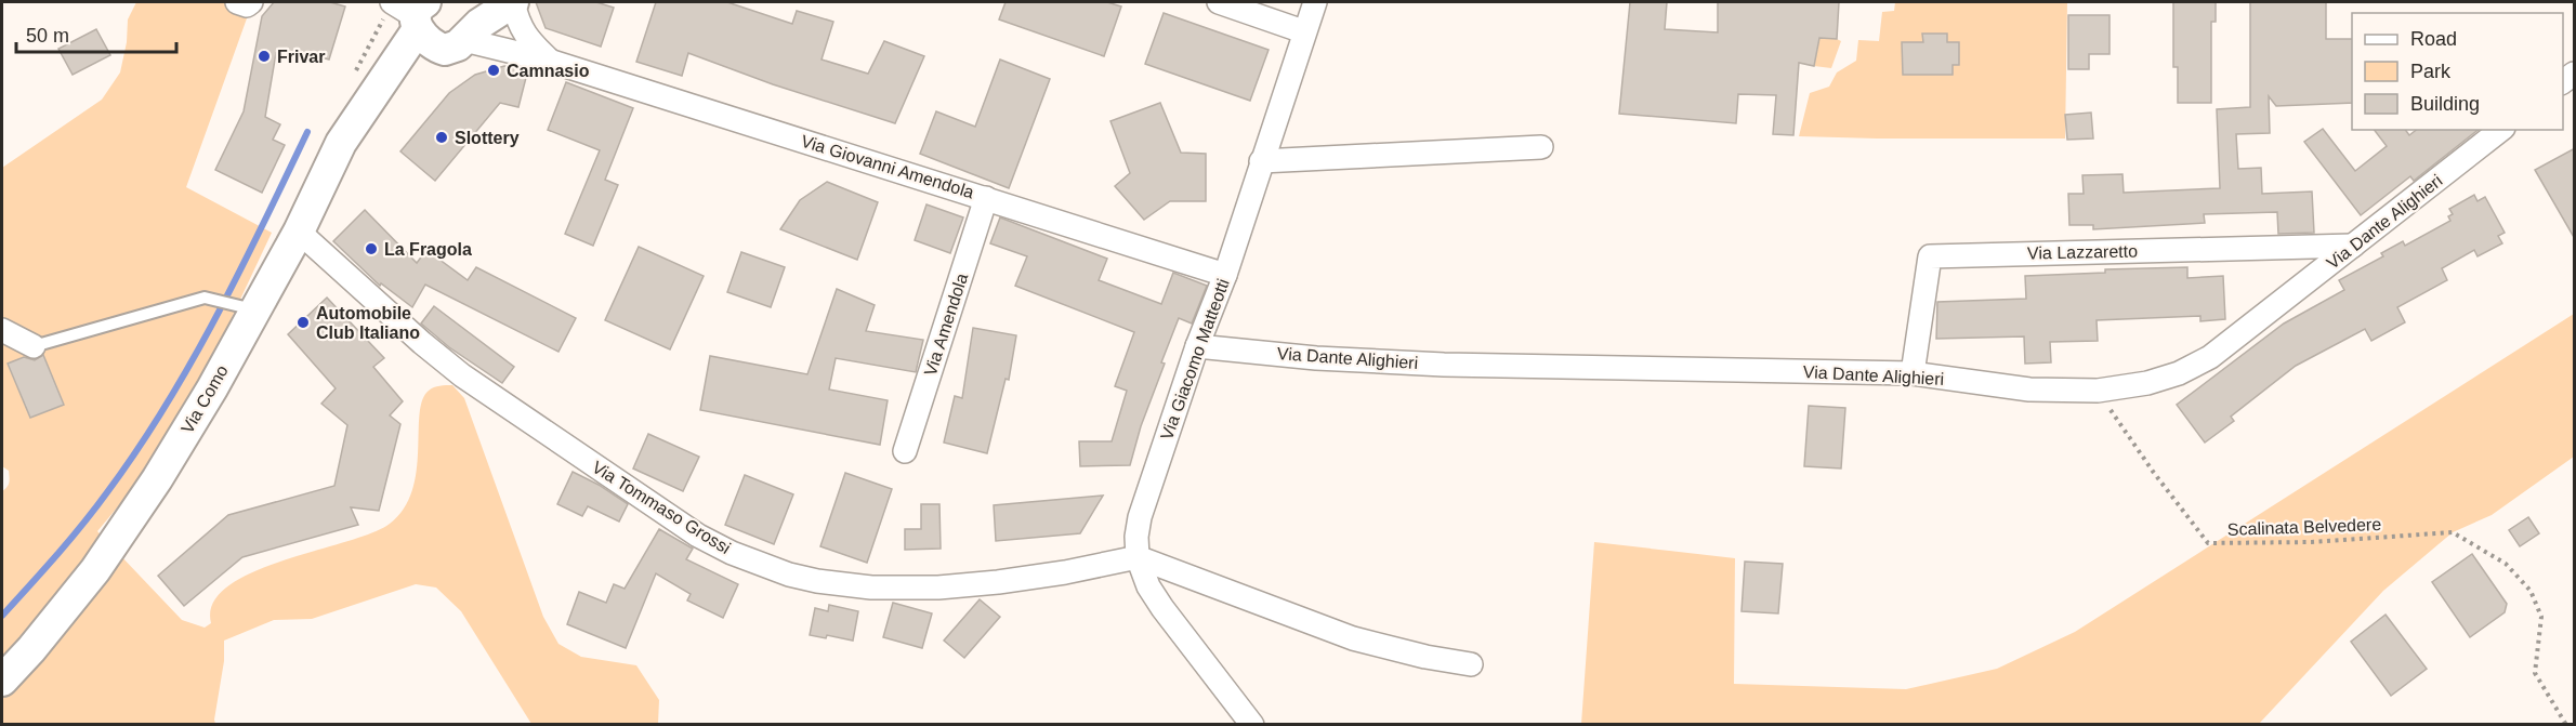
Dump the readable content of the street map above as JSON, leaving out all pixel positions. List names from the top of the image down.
{
  "streets": {
    "main road": ["Via Como"],
    "street": [
      "Via Giovanni Amendola",
      "Via Dante Alighieri",
      "Via Lazzaretto",
      "Via Amendola",
      "Via Giacomo Matteotti",
      "Via Tommaso Grossi"
    ],
    "path": ["Scalinata Belvedere"]
  },
  "crossings": [
    ["Via Giovanni Amendola", "Via Amendola"],
    ["Via Giovanni Amendola", "Via Giacomo Matteotti"],
    ["Via Giovanni Amendola", "Via Como"],
    ["Via Dante Alighieri", "Via Lazzaretto"],
    ["Via Dante Alighieri", "Via Giacomo Matteotti"],
    ["Via Dante Alighieri", "Scalinata Belvedere"],
    ["Via Giacomo Matteotti", "Via Tommaso Grossi"],
    ["Via Como", "Via Tommaso Grossi"]
  ],
  "places": [
    "Frivar",
    "Camnasio",
    "Slottery",
    "La Fragola",
    "Automobile Club Italiano"
  ],
  "legend": ["Road", "Park", "Building"],
  "scale_bar": "50 m"
}
